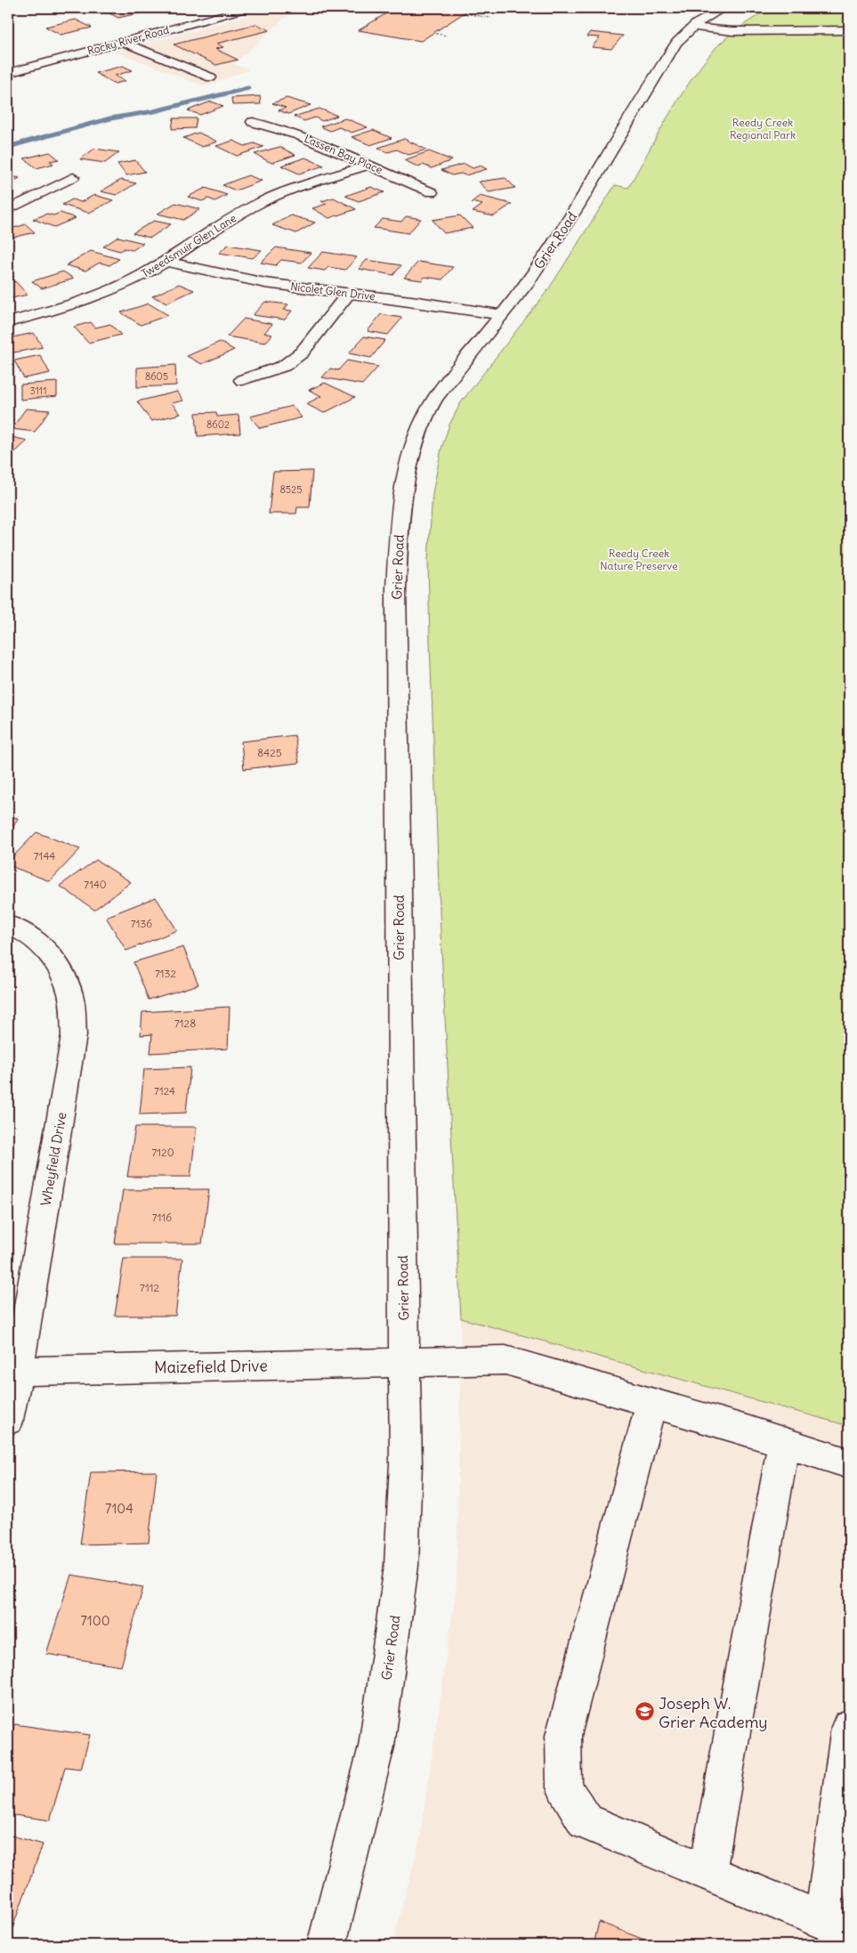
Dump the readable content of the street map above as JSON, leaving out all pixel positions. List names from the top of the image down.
{
  "streets": {
    "street": [
      "Rocky River Road",
      "Lassen Bay Place",
      "Grier Road",
      "Tweedsmuir Glen Lane",
      "Nicolet Glen Drive",
      "Wheyfield Drive",
      "Maizefield Drive"
    ]
  },
  "crossings": [
    ["Lassen Bay Place", "Tweedsmuir Glen Lane"],
    ["Grier Road", "Nicolet Glen Drive"],
    ["Grier Road", "Maizefield Drive"],
    ["Tweedsmuir Glen Lane", "Nicolet Glen Drive"],
    ["Wheyfield Drive", "Maizefield Drive"]
  ],
  "parks": ["Reedy Creek Regional Park", "Reedy Creek Nature Preserve"],
  "places": {
    "school or university": ["Joseph W. Grier Academy"]
  },
  "house_numbers": [
    "8605",
    "3111",
    "8602",
    "8525",
    "8425",
    "7144",
    "7140",
    "7136",
    "7132",
    "7128",
    "7124",
    "7120",
    "7116",
    "7112",
    "7104",
    "7100"
  ]
}
